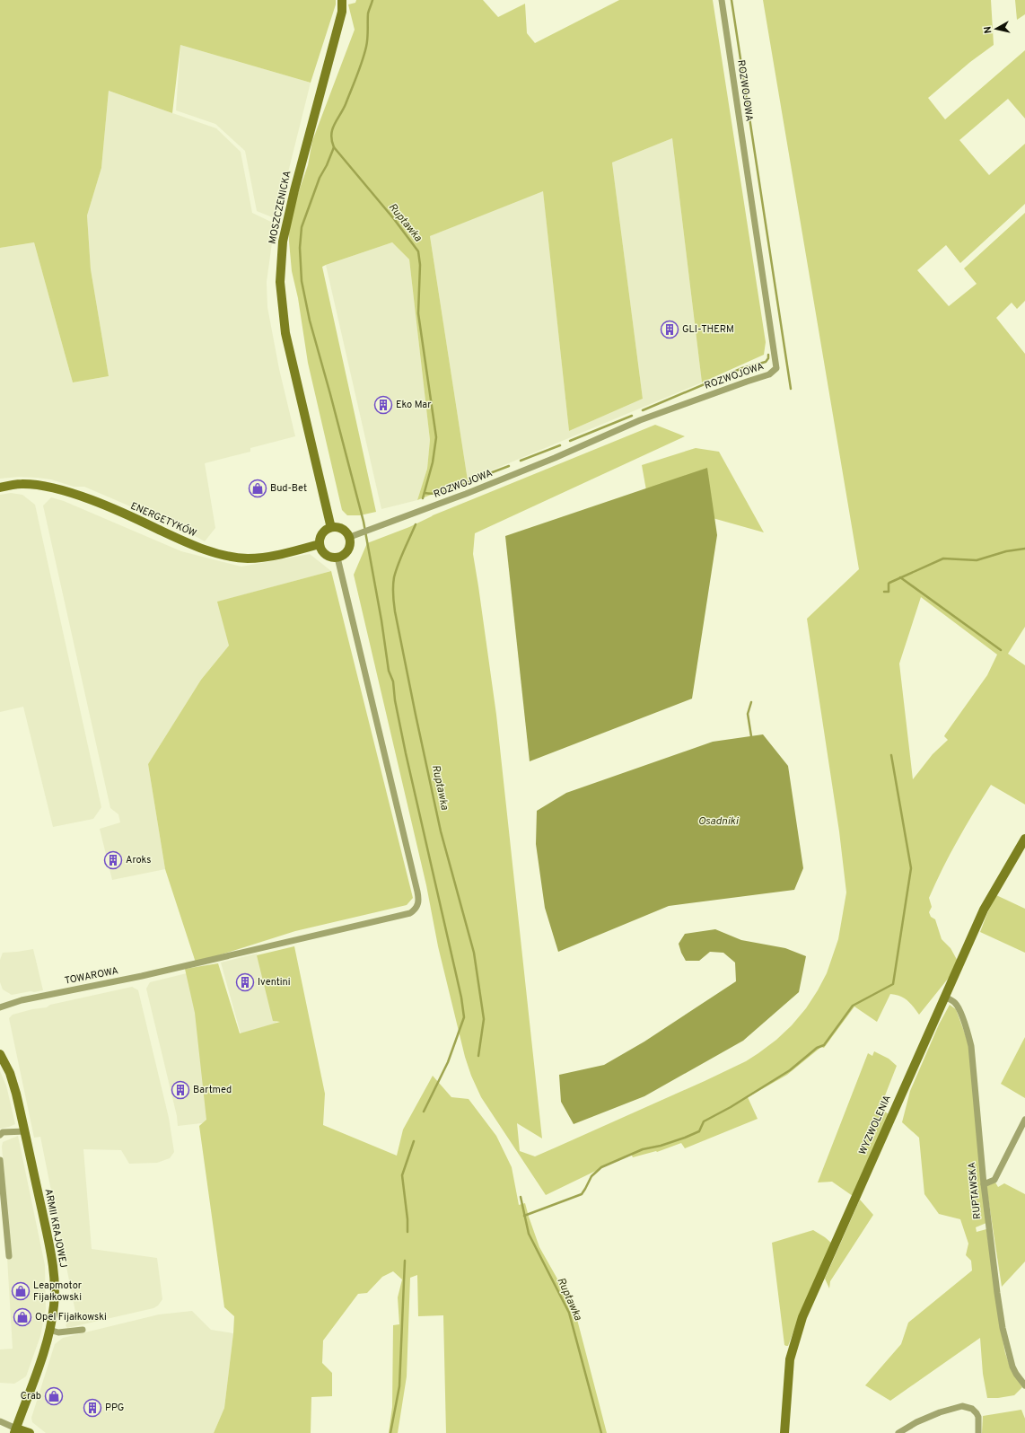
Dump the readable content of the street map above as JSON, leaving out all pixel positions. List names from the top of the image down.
{
  "streets": {
    "street": [
      "ROZWOJOWA",
      "MOSZCZENICKA",
      "ENERGETYKÓW",
      "TOWAROWA",
      "WYZWOLENIA",
      "RUPTAWSKA",
      "ARMII KRAJOWEJ"
    ]
  },
  "crossings": [
    ["ROZWOJOWA", "MOSZCZENICKA"],
    ["ROZWOJOWA", "ENERGETYKÓW"],
    ["ROZWOJOWA", "TOWAROWA"],
    ["MOSZCZENICKA", "ENERGETYKÓW"],
    ["MOSZCZENICKA", "TOWAROWA"],
    ["ENERGETYKÓW", "TOWAROWA"],
    ["WYZWOLENIA", "RUPTAWSKA"]
  ],
  "water": ["Ruptawka", "Osadniki"],
  "places": {
    "building": [
      "GLI-THERM",
      "Eko Mar",
      "Aroks",
      "Iventini",
      "Bartmed",
      "PPG"
    ],
    "shop": [
      "Bud-Bet",
      "Leapmotor Fijałkowski",
      "Opel Fijałkowski",
      "Crab"
    ]
  },
  "north": "left"
}
